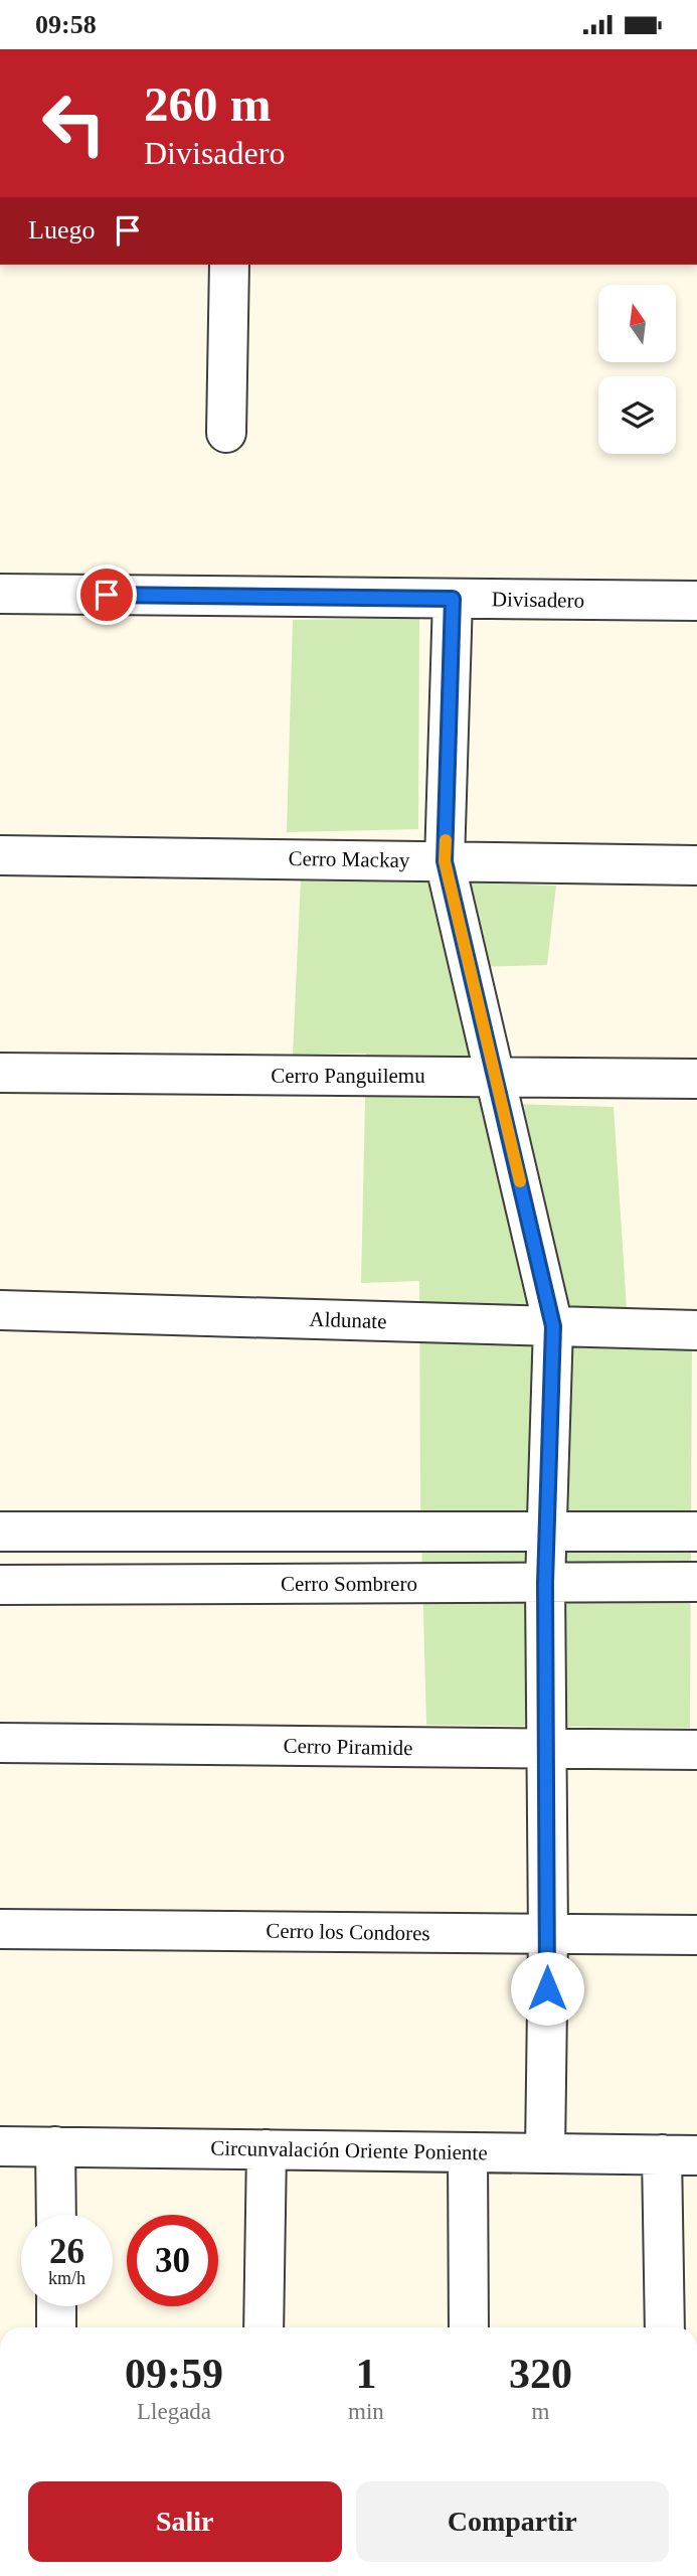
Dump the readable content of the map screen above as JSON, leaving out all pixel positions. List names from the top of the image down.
{
  "streets": {
    "street": [
      "Divisadero",
      "Cerro Mackay",
      "Cerro Panguilemu",
      "Aldunate",
      "Cerro Sombrero",
      "Cerro Piramide",
      "Cerro los Condores",
      "Circunvalación Oriente Poniente"
    ]
  },
  "north": "top",
  "page": {
    "status": "09:58",
    "turn": ["260 m", "Divisadero"],
    "then": "Luego",
    "speed": "26 km/h",
    "limit": "30",
    "eta": [
      "09:59",
      "Llegada",
      "1",
      "min",
      "320",
      "m"
    ],
    "buttons": ["Salir", "Compartir"]
  }
}
